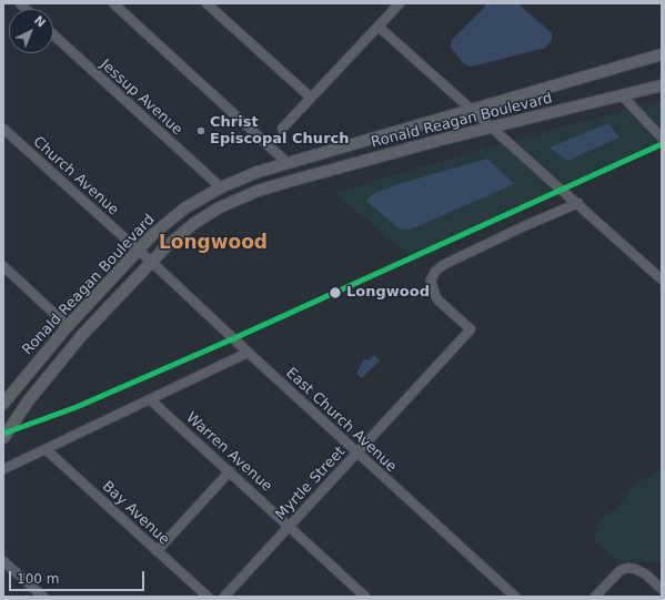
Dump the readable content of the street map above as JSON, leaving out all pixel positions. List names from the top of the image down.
{
  "streets": {
    "main road": ["Ronald Reagan Boulevard"],
    "street": [
      "Jessup Avenue",
      "Church Avenue",
      "East Church Avenue",
      "Warren Avenue",
      "Myrtle Street",
      "Bay Avenue"
    ]
  },
  "crossings": [
    ["Jessup Avenue", "Ronald Reagan Boulevard"],
    ["Ronald Reagan Boulevard", "Church Avenue"],
    ["Ronald Reagan Boulevard", "East Church Avenue"],
    ["Church Avenue", "East Church Avenue"],
    ["East Church Avenue", "Myrtle Street"],
    ["Warren Avenue", "Myrtle Street"]
  ],
  "districts": ["Longwood"],
  "places": ["Christ Episcopal Church", "Longwood"],
  "scale_bar": "100 m",
  "north": "top right"
}
